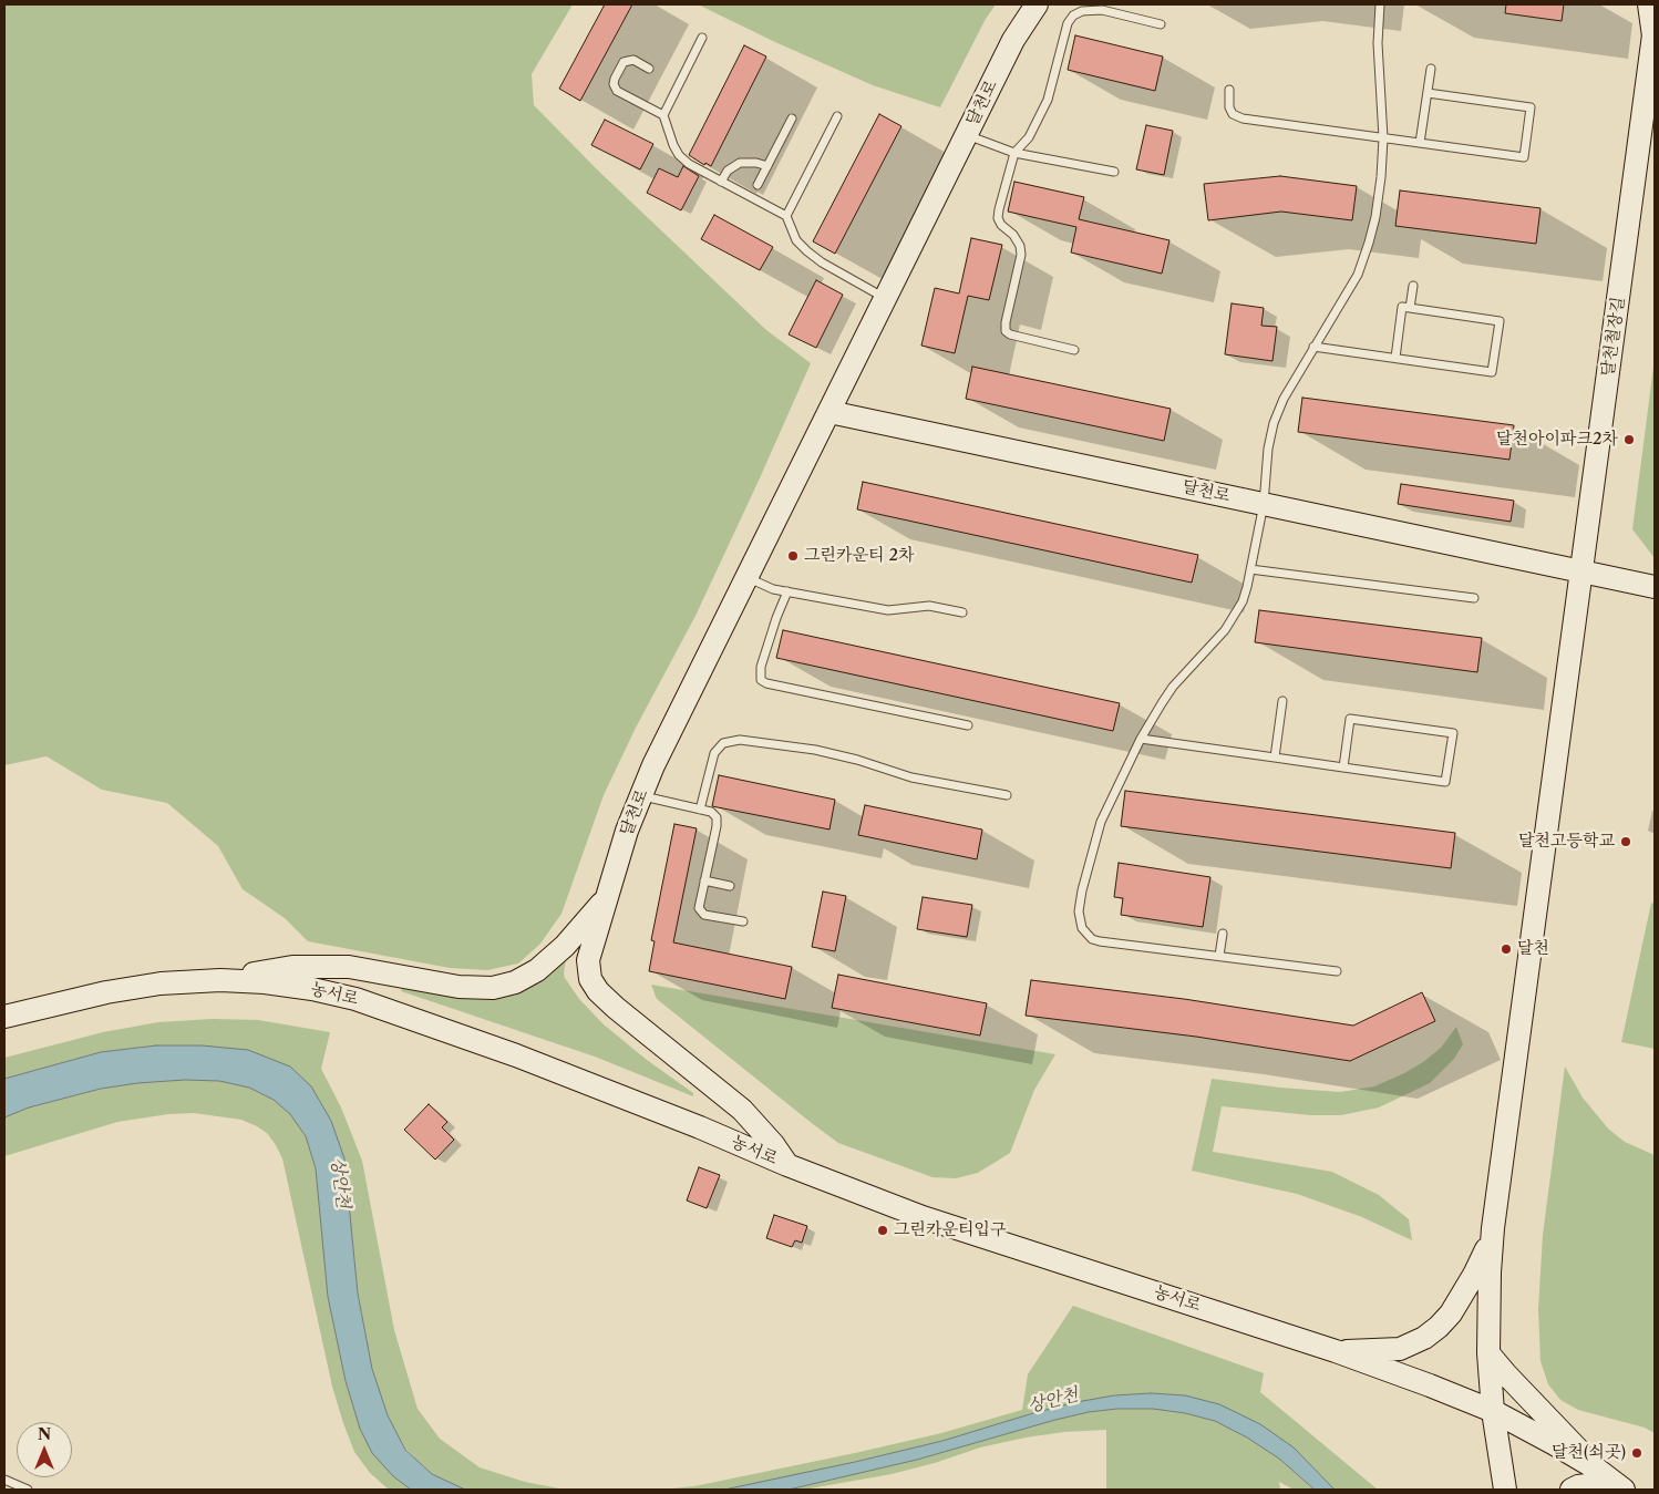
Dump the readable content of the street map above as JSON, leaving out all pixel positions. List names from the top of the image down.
{
  "streets": {
    "street": ["달천로", "달천철장길", "농서로"]
  },
  "crossings": [
    ["달천로", "달천철장길"],
    ["달천로", "농서로"]
  ],
  "water": ["상안천"],
  "places": [
    "달천아이파크2차",
    "그린카운티 2차",
    "달천고등학교",
    "달천",
    "그린카운티입구",
    "달천(쇠곳)"
  ],
  "north": "top"
}
